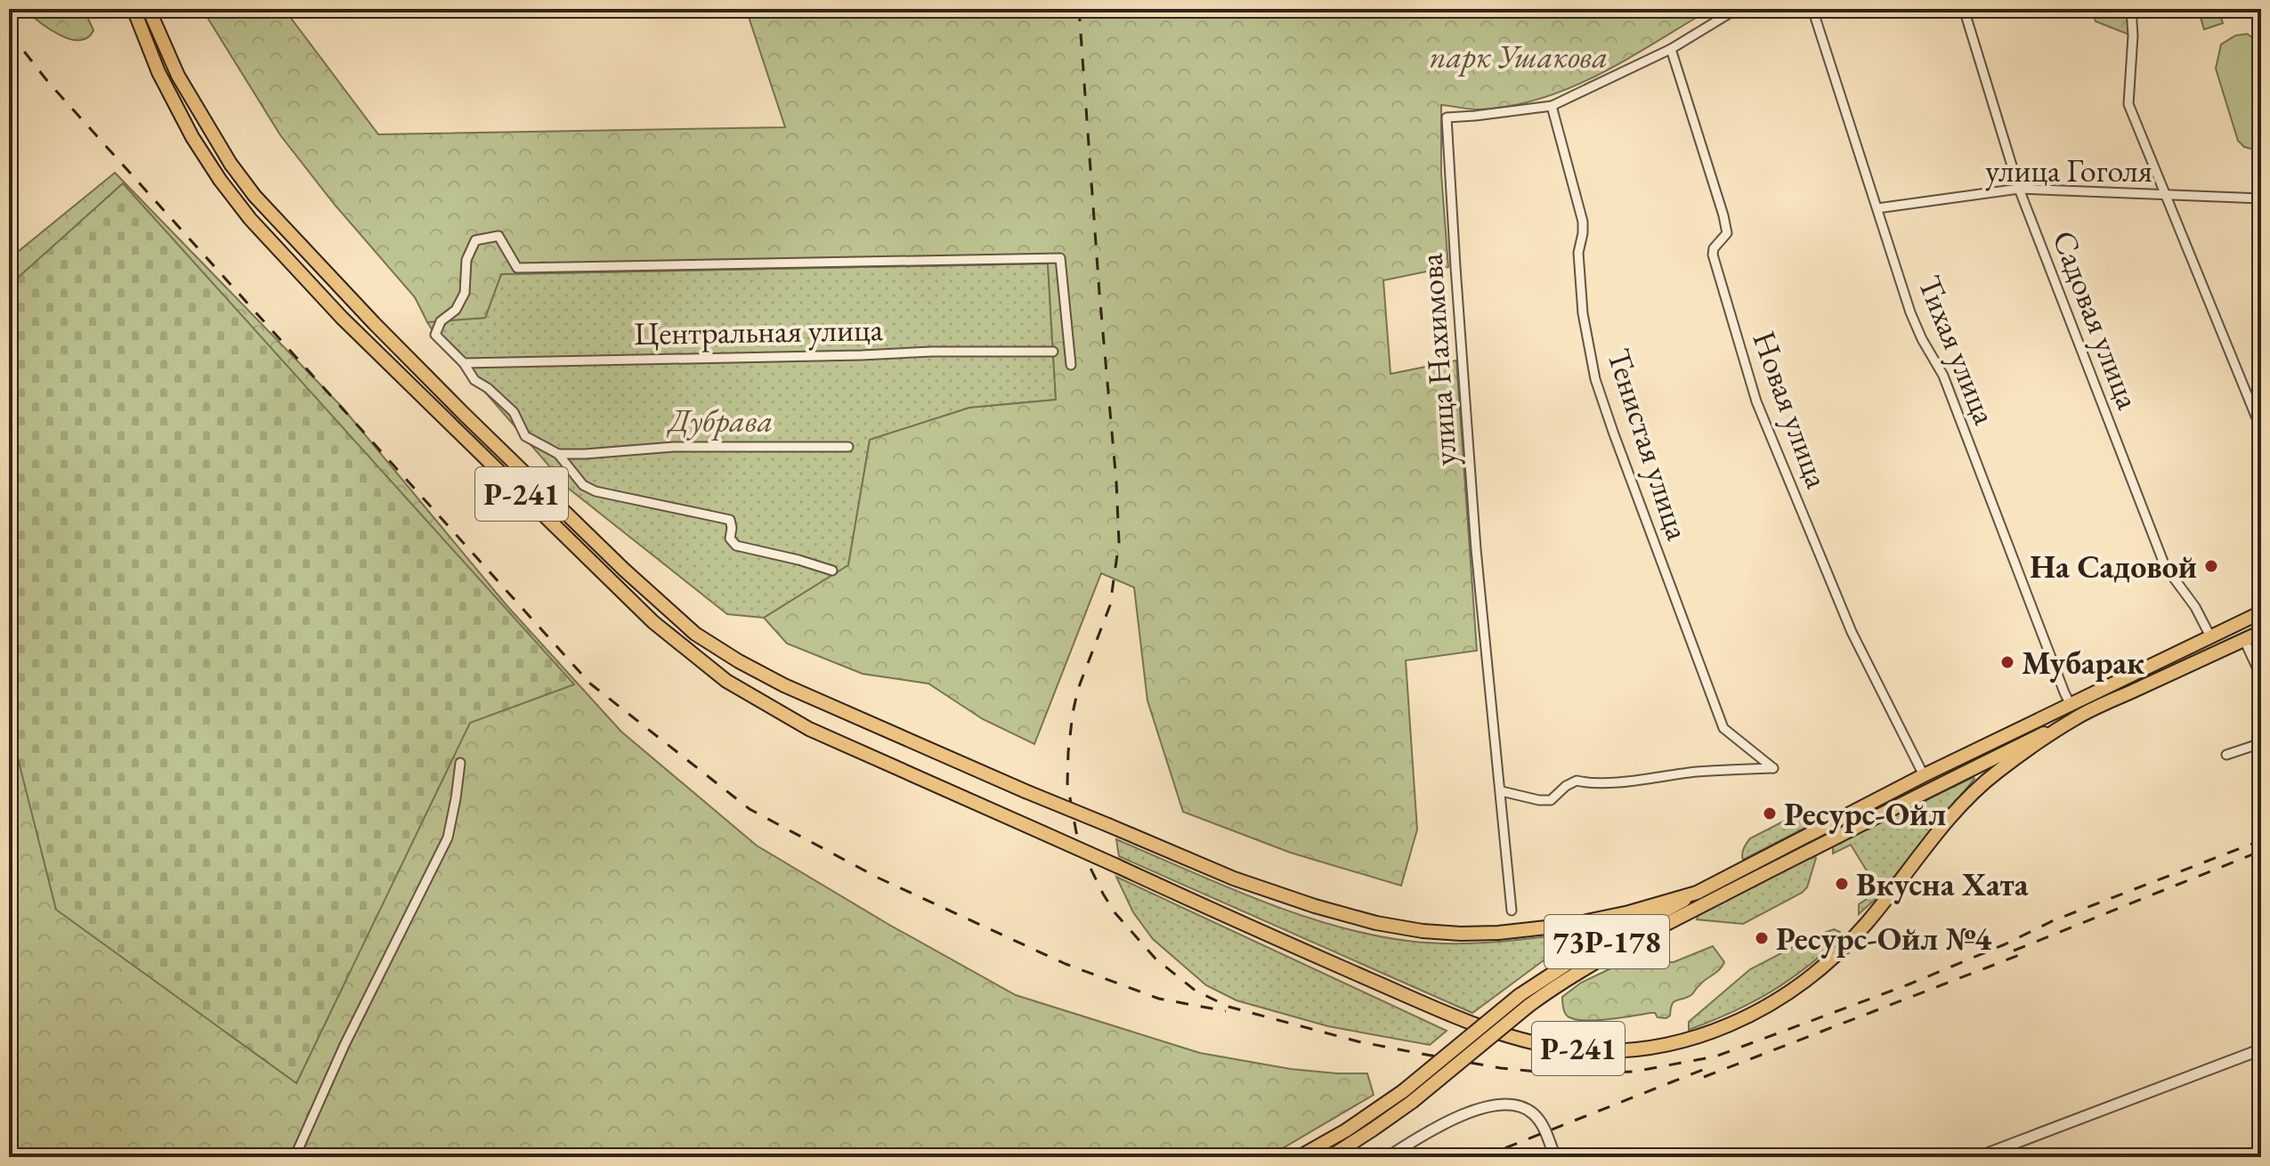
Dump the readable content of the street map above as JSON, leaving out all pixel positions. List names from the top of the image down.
{
  "streets": {
    "main road": ["Р-241", "73Р-178"],
    "street": [
      "улица Гоголя",
      "Садовая улица",
      "Центральная улица",
      "Тихая улица",
      "улица Нахимова",
      "Новая улица",
      "Тенистая улица"
    ]
  },
  "crossings": [
    ["улица Гоголя", "Садовая улица"],
    ["улица Гоголя", "Тихая улица"],
    ["Садовая улица", "Р-241"],
    ["Тихая улица", "Р-241"],
    ["улица Нахимова", "Новая улица"],
    ["улица Нахимова", "Тенистая улица"],
    ["Новая улица", "Р-241"],
    ["Р-241", "73Р-178"]
  ],
  "parks": ["парк Ушакова", "Дубрава"],
  "places": [
    "На Садовой",
    "Мубарак",
    "Ресурс-Ойл",
    "Вкусна Хата",
    "Ресурс-Ойл №4"
  ]
}
